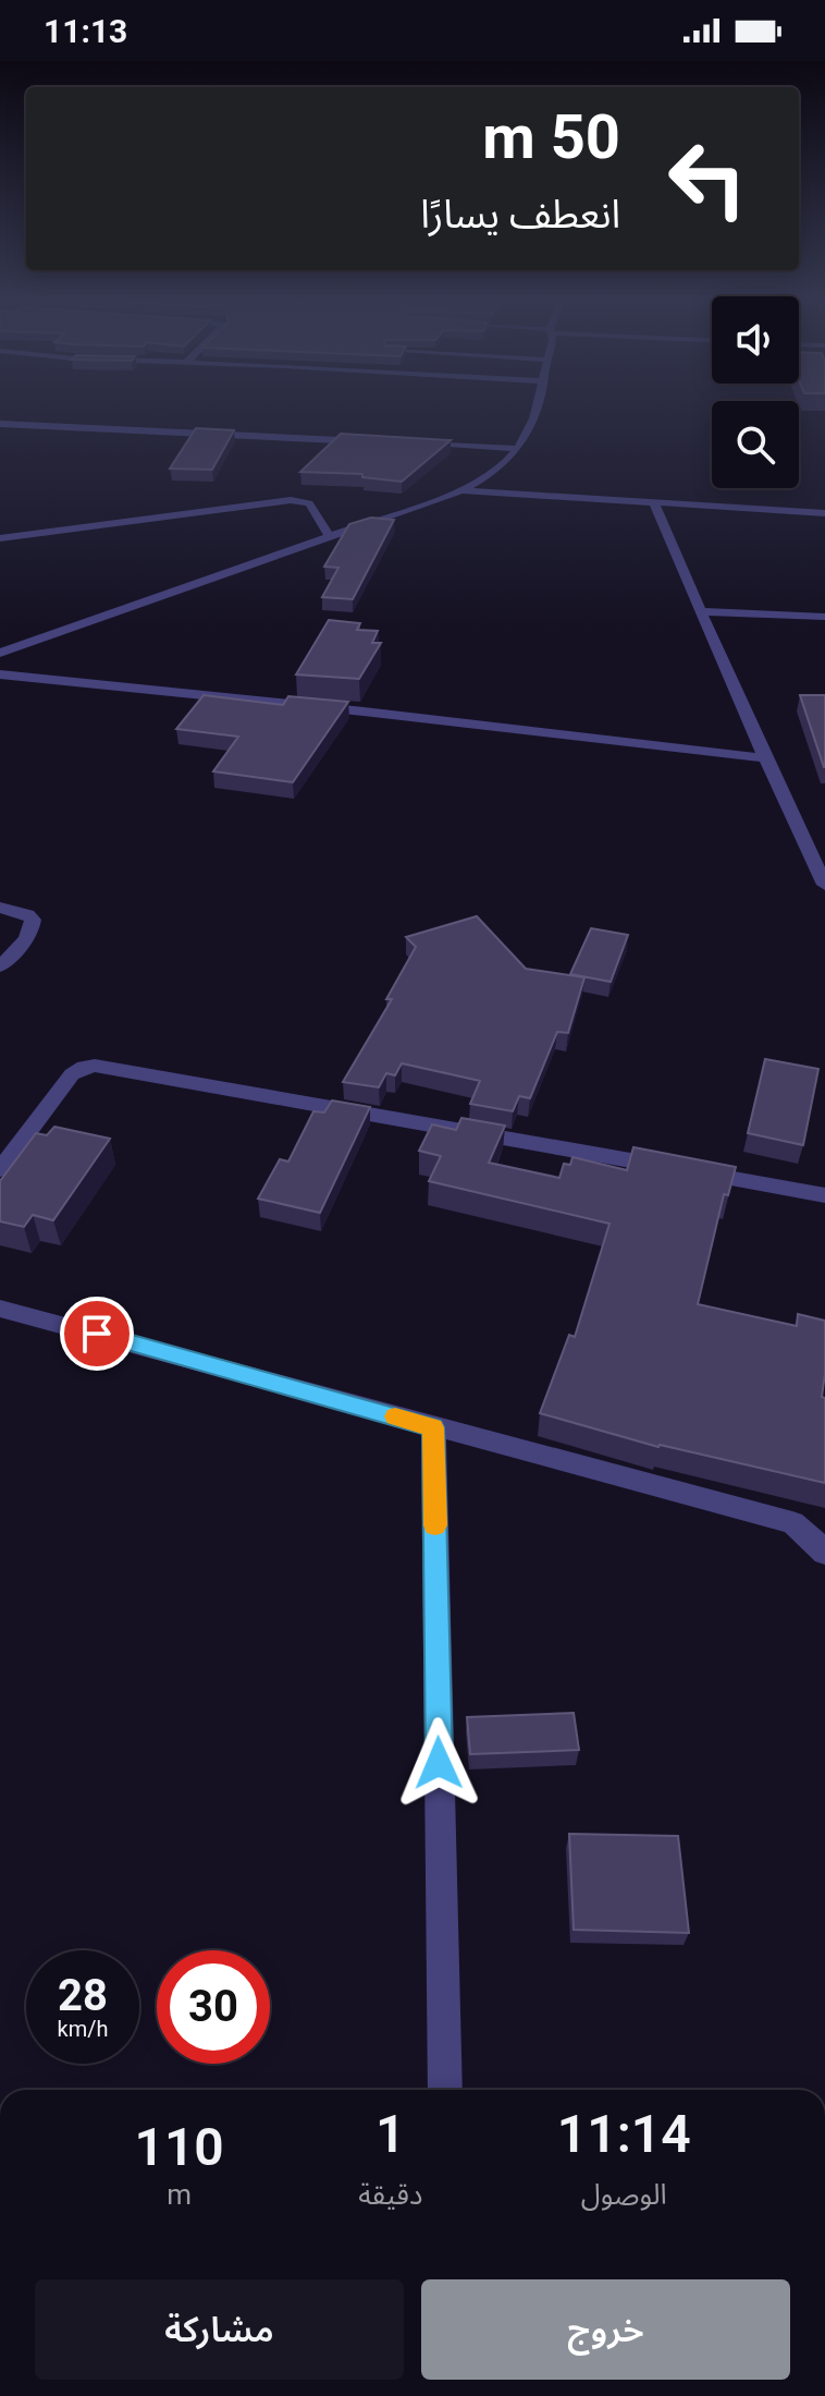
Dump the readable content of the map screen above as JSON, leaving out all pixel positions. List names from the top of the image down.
{
  "page": {
    "status": "11:13",
    "turn": ["50 m", "انعطف يسارًا"],
    "speed": "28 km/h",
    "limit": "30",
    "eta": [
      "11:14",
      "الوصول",
      "1",
      "دقيقة",
      "110",
      "m"
    ],
    "buttons": ["خروج", "مشاركة"]
  }
}
